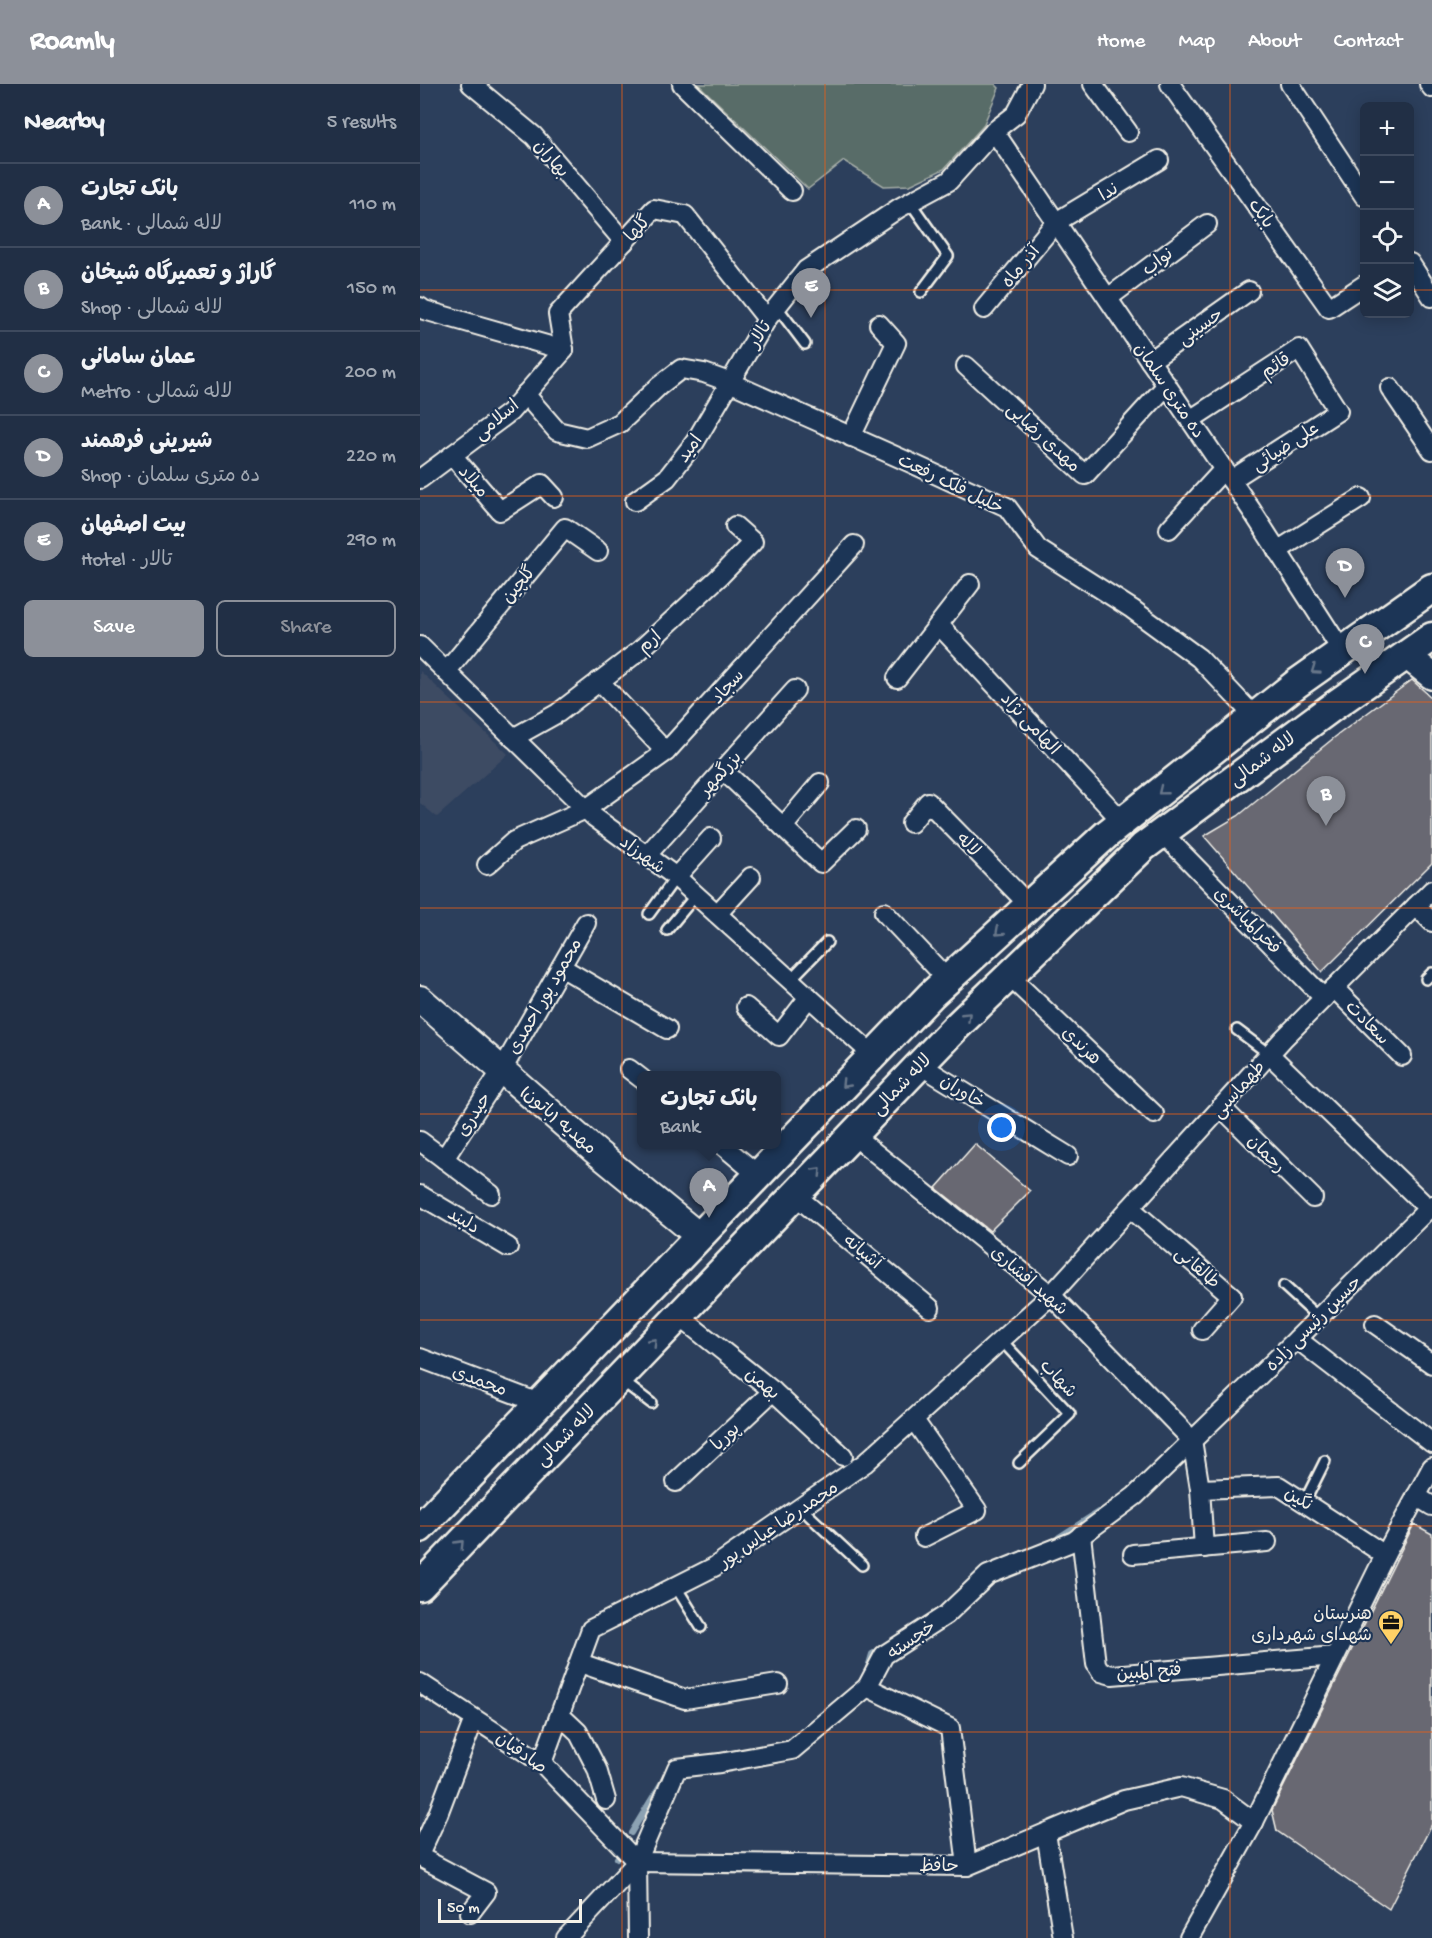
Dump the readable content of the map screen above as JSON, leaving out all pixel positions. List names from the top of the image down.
{
  "streets": {
    "main road": ["لاله شمالی"],
    "street": [
      "بهاران",
      "ندا",
      "بابک",
      "گلها",
      "نواب",
      "آذر ماه",
      "حسینی",
      "تالار",
      "قائم",
      "ده متری سلمان",
      "اسلامی",
      "مهدی رضایی",
      "علی ضیائی",
      "امید",
      "میلاد",
      "خلیل فلک رفعت",
      "گلچین",
      "ارم",
      "سجاد",
      "الهامی نژاد",
      "بزرگمهر",
      "لاله",
      "شهرزاد",
      "فخرالمباشری",
      "محمود پور احمدی",
      "سعادت",
      "هرندی",
      "طهماسبی",
      "خاوران",
      "حیدری",
      "مهدیه (باتون)",
      "رحمان",
      "دلبند",
      "آشیانه",
      "طالقانی",
      "شهید افشاری",
      "حسین رئیسی زاده",
      "محمدی",
      "بهمن",
      "پوریا",
      "نگین",
      "محمدرضا عباس پور",
      "خجسته",
      "فتح المبین",
      "صادقیان",
      "حافظ"
    ],
    "lane": ["شهاب"]
  },
  "crossings": [
    ["بهاران", "گلها"],
    ["ندا", "آذر ماه"],
    ["ندا", "ده متری سلمان"],
    ["گلها", "تالار"],
    ["گلها", "اسلامی"],
    ["نواب", "ده متری سلمان"],
    ["آذر ماه", "ده متری سلمان"],
    ["حسینی", "ده متری سلمان"],
    ["تالار", "ده متری سلمان"],
    ["تالار", "امید"],
    ["تالار", "خلیل فلک رفعت"],
    ["قائم", "ده متری سلمان"],
    ["قائم", "علی ضیائی"],
    ["ده متری سلمان", "مهدی رضایی"],
    ["ده متری سلمان", "علی ضیائی"],
    ["ده متری سلمان", "لاله شمالی"],
    ["اسلامی", "میلاد"],
    ["امید", "خلیل فلک رفعت"],
    ["خلیل فلک رفعت", "لاله شمالی"],
    ["گلچین", "شهرزاد"],
    ["ارم", "شهرزاد"],
    ["سجاد", "شهرزاد"],
    ["الهامی نژاد", "لاله شمالی"],
    ["لاله شمالی", "لاله"],
    ["لاله شمالی", "شهرزاد"],
    ["لاله شمالی", "هرندی"],
    ["لاله شمالی", "خاوران"],
    ["لاله شمالی", "مهدیه (باتون)"],
    ["لاله شمالی", "آشیانه"],
    ["لاله شمالی", "شهید افشاری"],
    ["لاله شمالی", "محمدی"],
    ["لاله شمالی", "بهمن"],
    ["بزرگمهر", "شهرزاد"],
    ["فخرالمباشری", "سعادت"],
    ["فخرالمباشری", "طهماسبی"],
    ["محمود پور احمدی", "حیدری"],
    ["محمود پور احمدی", "مهدیه (باتون)"],
    ["سعادت", "طهماسبی"],
    ["طهماسبی", "رحمان"],
    ["طهماسبی", "طالقانی"],
    ["طهماسبی", "شهید افشاری"],
    ["طهماسبی", "محمدرضا عباس پور"],
    ["حیدری", "مهدیه (باتون)"],
    ["شهید افشاری", "حسین رئیسی زاده"],
    ["شهید افشاری", "محمدرضا عباس پور"],
    ["شهید افشاری", "خجسته"],
    ["حسین رئیسی زاده", "خجسته"],
    ["شهاب", "محمدرضا عباس پور"],
    ["بهمن", "پوریا"],
    ["محمدرضا عباس پور", "صادقیان"],
    ["خجسته", "فتح المبین"],
    ["خجسته", "صادقیان"],
    ["خجسته", "حافظ"],
    ["صادقیان", "حافظ"]
  ],
  "places": {
    "office": ["هنرستان شهدای شهرداری"]
  },
  "scale_bar": "50 m",
  "page": {
    "header": "Roamly",
    "nav": [
      "Home",
      "Map",
      "About",
      "Contact"
    ],
    "heading": ["Nearby", "5 results"],
    "map_buttons": ["+", "−"],
    "list": [
      {
        "mark": "A",
        "name": "بانک تجارت",
        "note": "Bank · لاله شمالی",
        "value": "110 m"
      },
      {
        "mark": "B",
        "name": "گاراژ و تعمیرگاه شیخان",
        "note": "Shop · لاله شمالی",
        "value": "150 m"
      },
      {
        "mark": "C",
        "name": "عمان سامانی",
        "note": "Metro · لاله شمالی",
        "value": "200 m"
      },
      {
        "mark": "D",
        "name": "شیرینی فرهمند",
        "note": "Shop · ده متری سلمان",
        "value": "220 m"
      },
      {
        "mark": "E",
        "name": "بيت اصفهان",
        "note": "Hotel · تالار",
        "value": "290 m"
      }
    ],
    "pins": [
      "E",
      "D",
      "C",
      "B",
      "A"
    ],
    "buttons": ["Save", "Share"],
    "popup": ["بانک تجارت", "Bank"],
    "scale": "50 m"
  }
}
